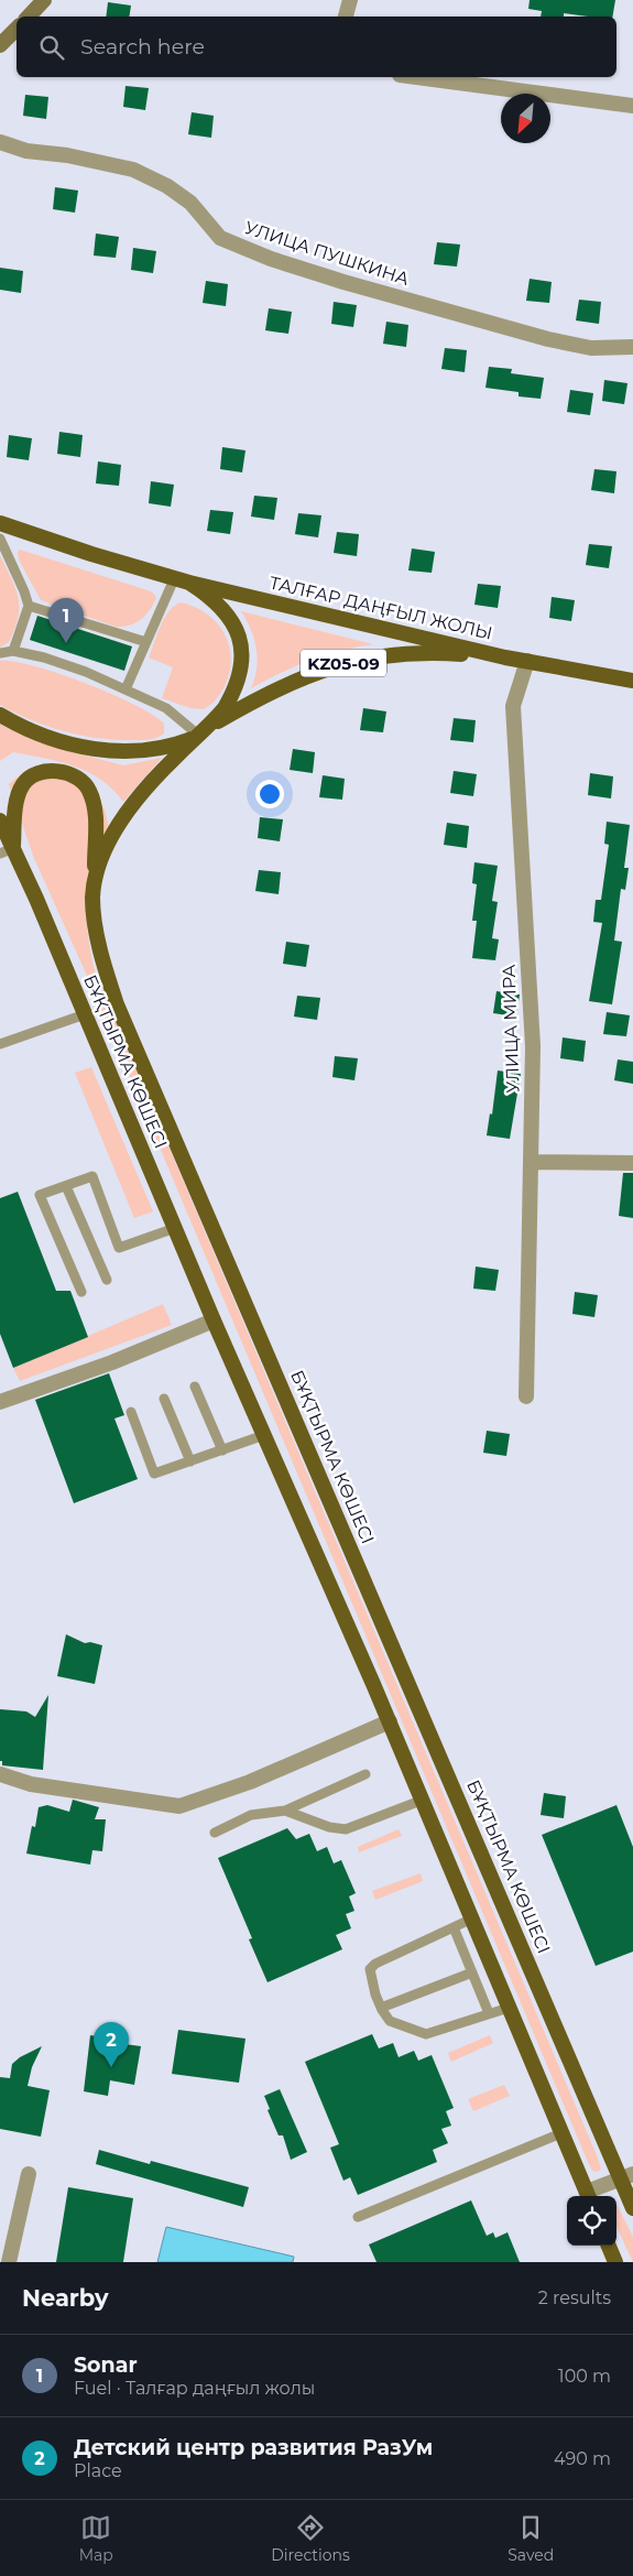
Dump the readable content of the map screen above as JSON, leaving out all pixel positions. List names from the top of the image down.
{
  "streets": {
    "main road": ["ТАЛҒАР ДАҢҒЫЛ ЖОЛЫ", "KZ05-09", "БҰҚТЫРМА КӨШЕСІ"],
    "street": ["УЛИЦА ПУШКИНА", "УЛИЦА МИРА"]
  },
  "crossings": [
    ["ТАЛҒАР ДАҢҒЫЛ ЖОЛЫ", "KZ05-09"],
    ["ТАЛҒАР ДАҢҒЫЛ ЖОЛЫ", "БҰҚТЫРМА КӨШЕСІ"],
    ["KZ05-09", "БҰҚТЫРМА КӨШЕСІ"]
  ],
  "north": "bottom left",
  "page": {
    "search": "Search here",
    "pins": ["1", "2"],
    "heading": ["Nearby", "2 results"],
    "list": [
      {
        "mark": "1",
        "name": "Sonar",
        "note": "Fuel · Талғар даңғыл жолы",
        "value": "100 m"
      },
      {
        "mark": "2",
        "name": "Детский центр развития РазУм",
        "note": "Place",
        "value": "490 m"
      }
    ],
    "nav": ["Map", "Directions", "Saved"]
  }
}
